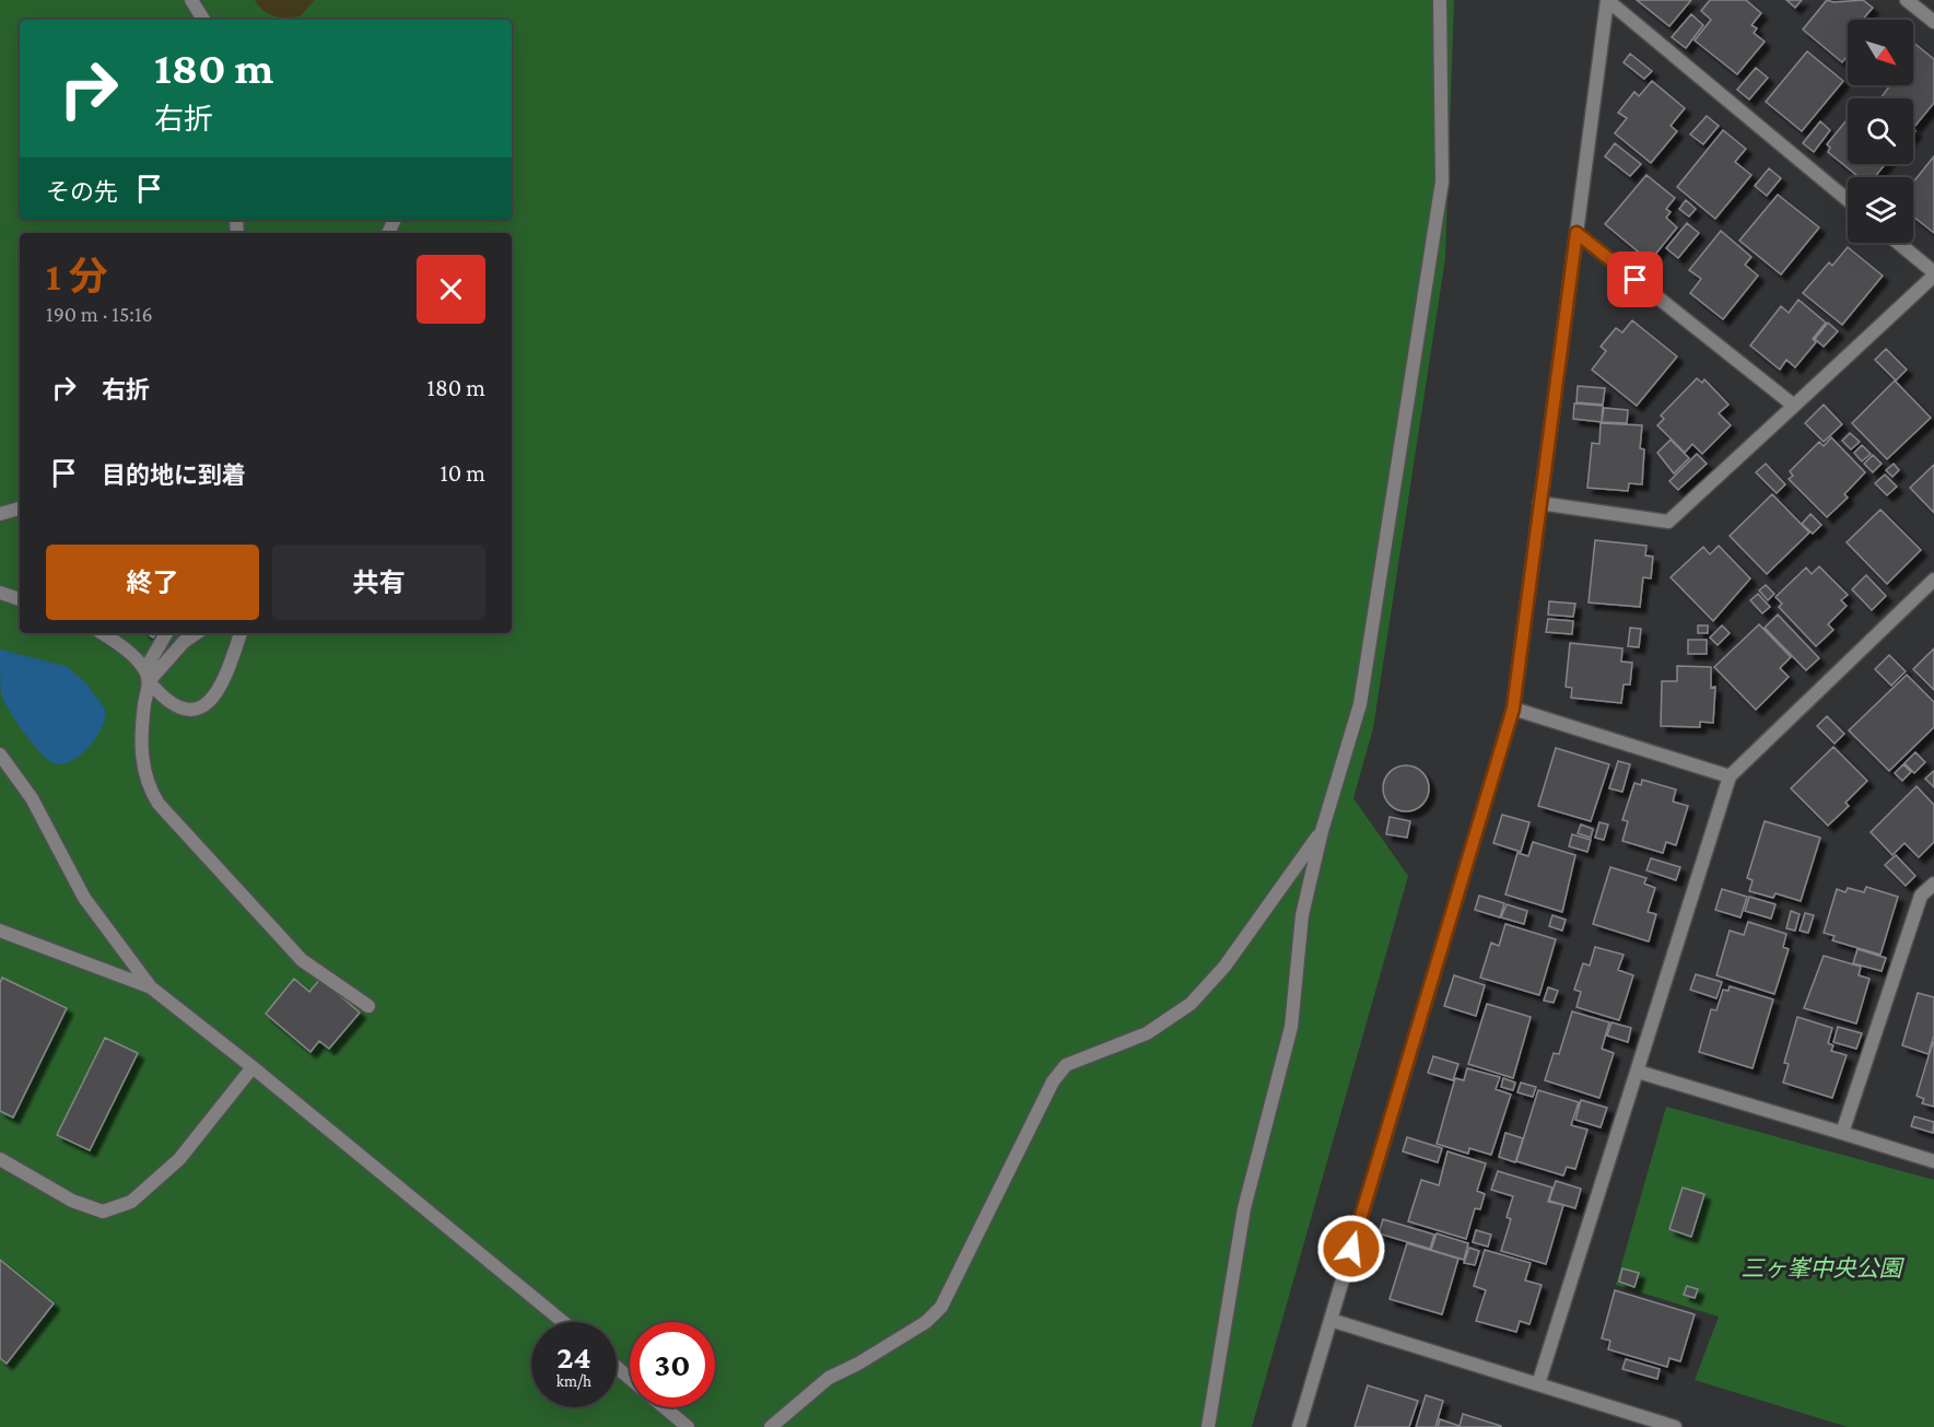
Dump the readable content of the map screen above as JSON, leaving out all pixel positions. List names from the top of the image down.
{
  "parks": ["三ヶ峯中央公園"],
  "north": "bottom right",
  "page": {
    "turn": ["180 m", "右折"],
    "then": "その先",
    "heading": ["1 分", "190 m · 15:16"],
    "list": [
      {
        "name": "右折",
        "value": "180 m"
      },
      {
        "name": "目的地に到着",
        "value": "10 m"
      }
    ],
    "buttons": ["終了", "共有"],
    "speed": "24 km/h",
    "limit": "30"
  }
}
